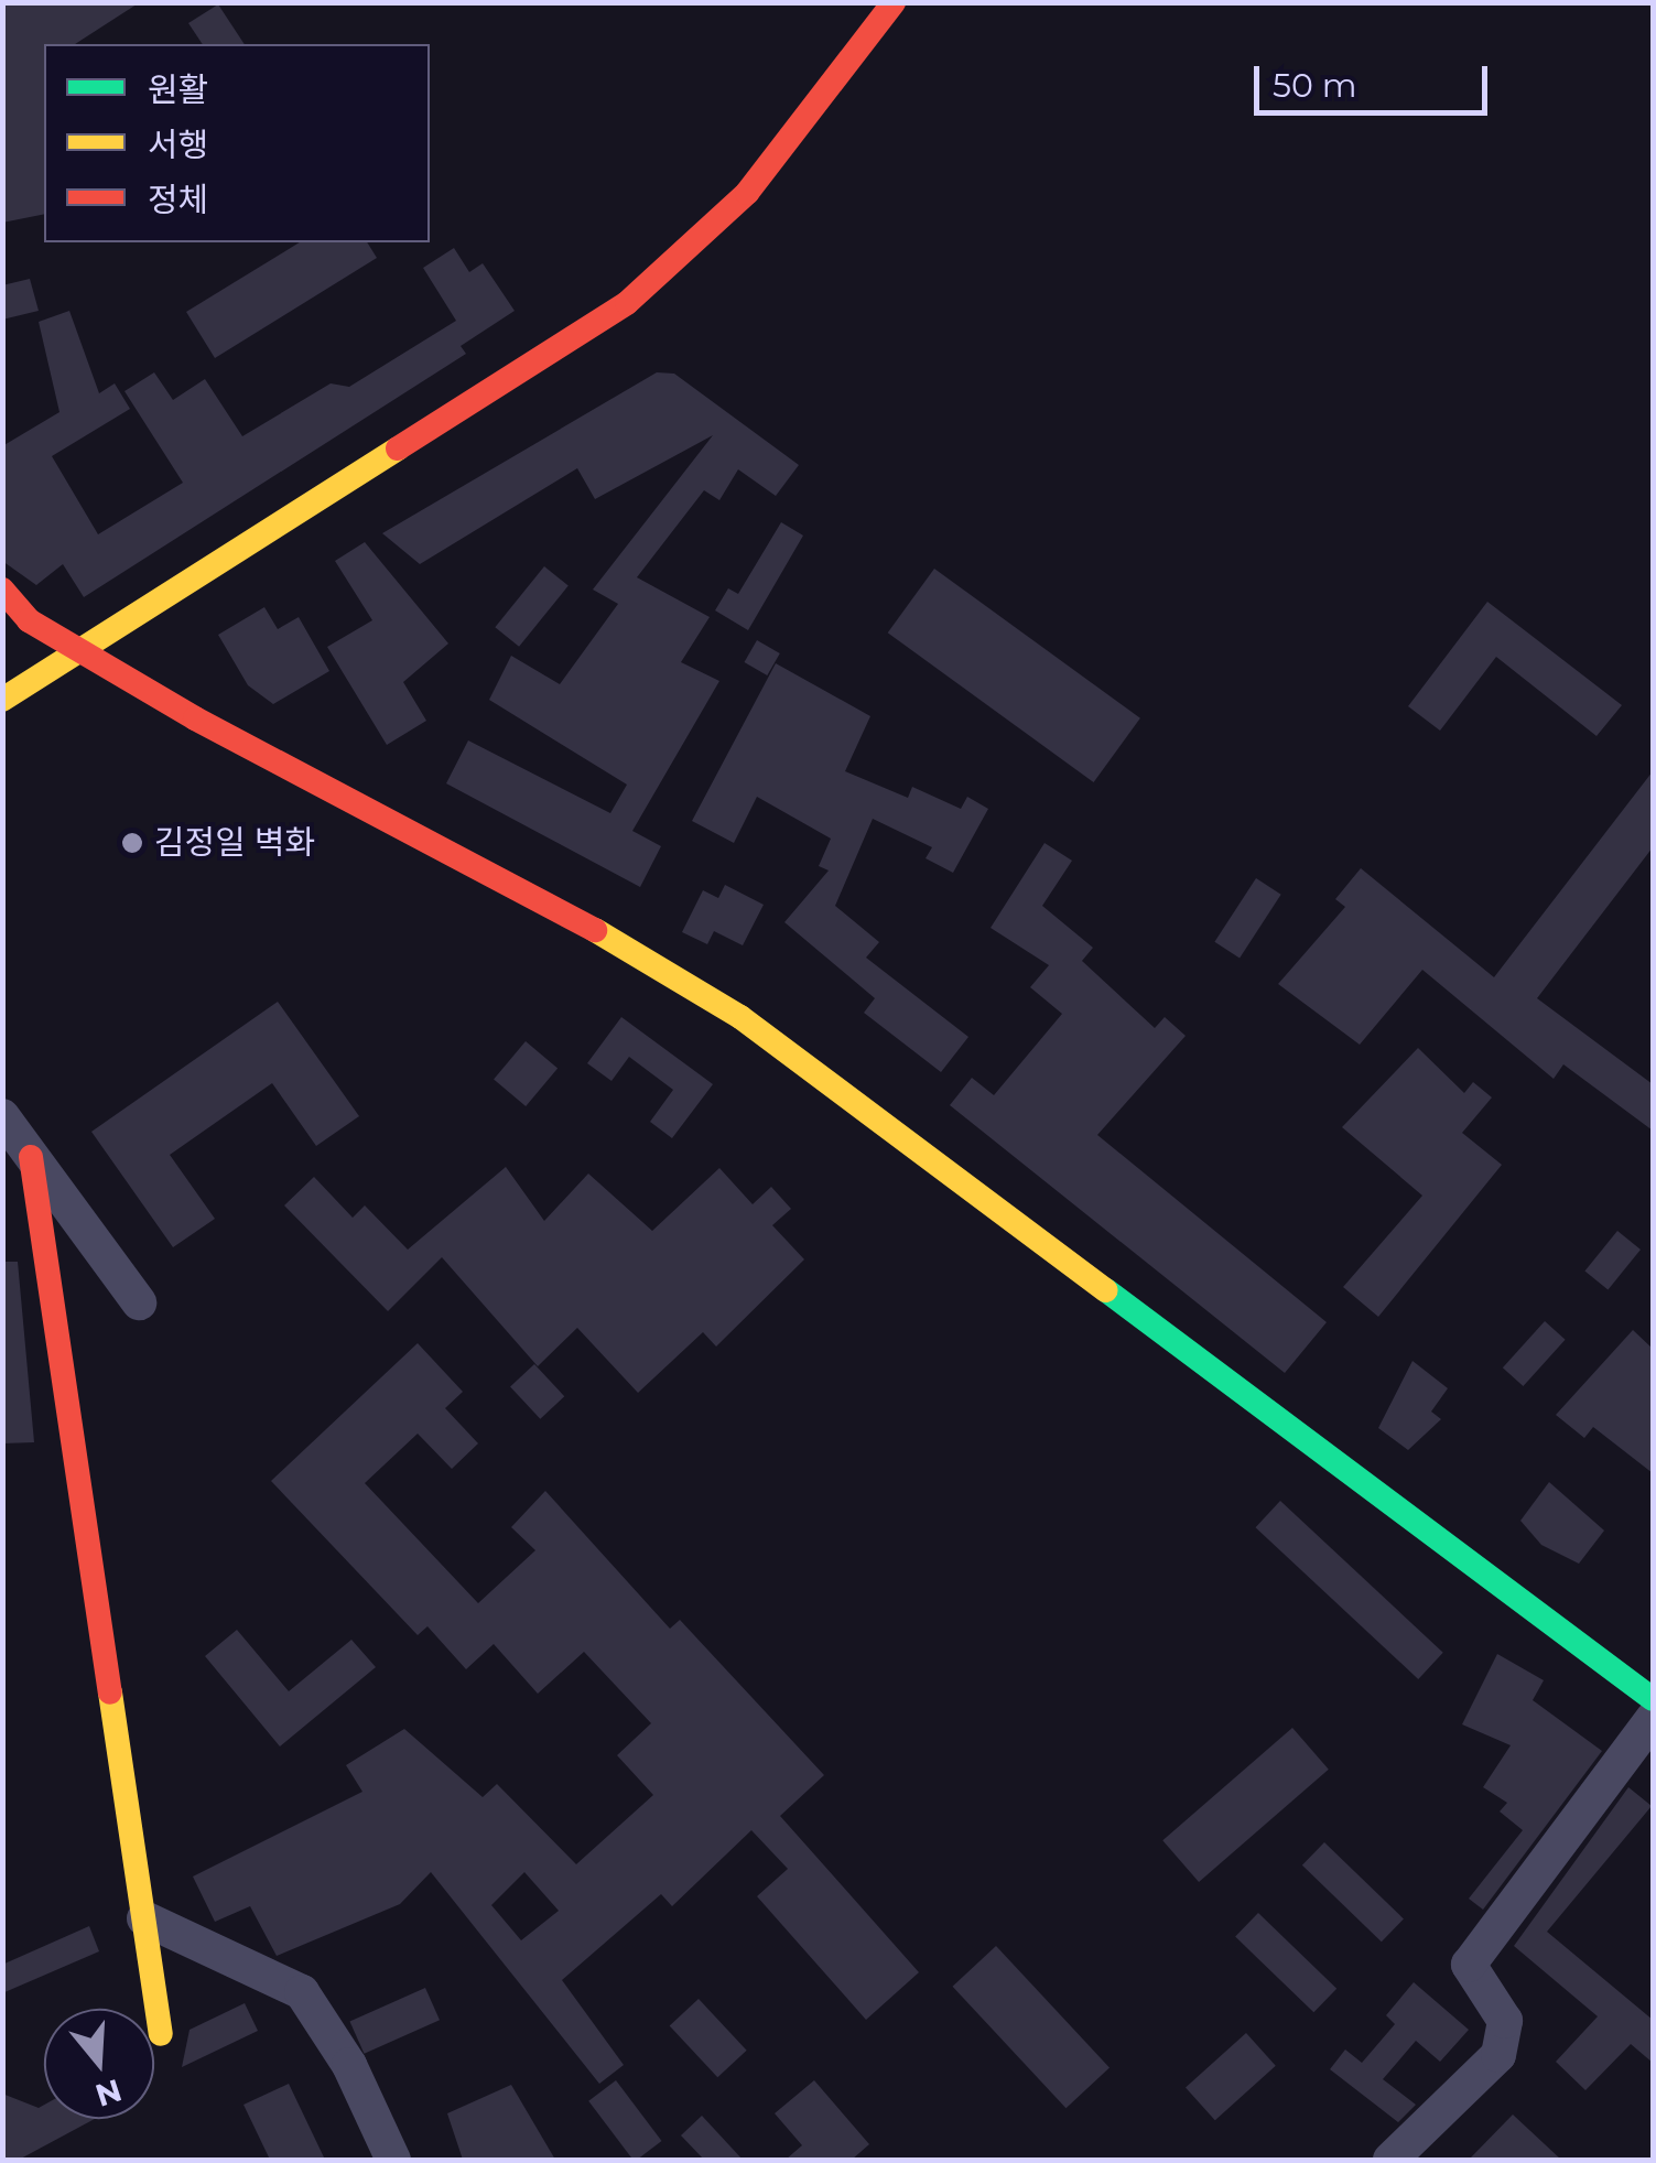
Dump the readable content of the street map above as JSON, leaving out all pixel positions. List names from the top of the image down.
{
  "places": ["김정일 벽화"],
  "legend": ["원활", "서행", "정체"],
  "scale_bar": "50 m",
  "north": "bottom"
}
